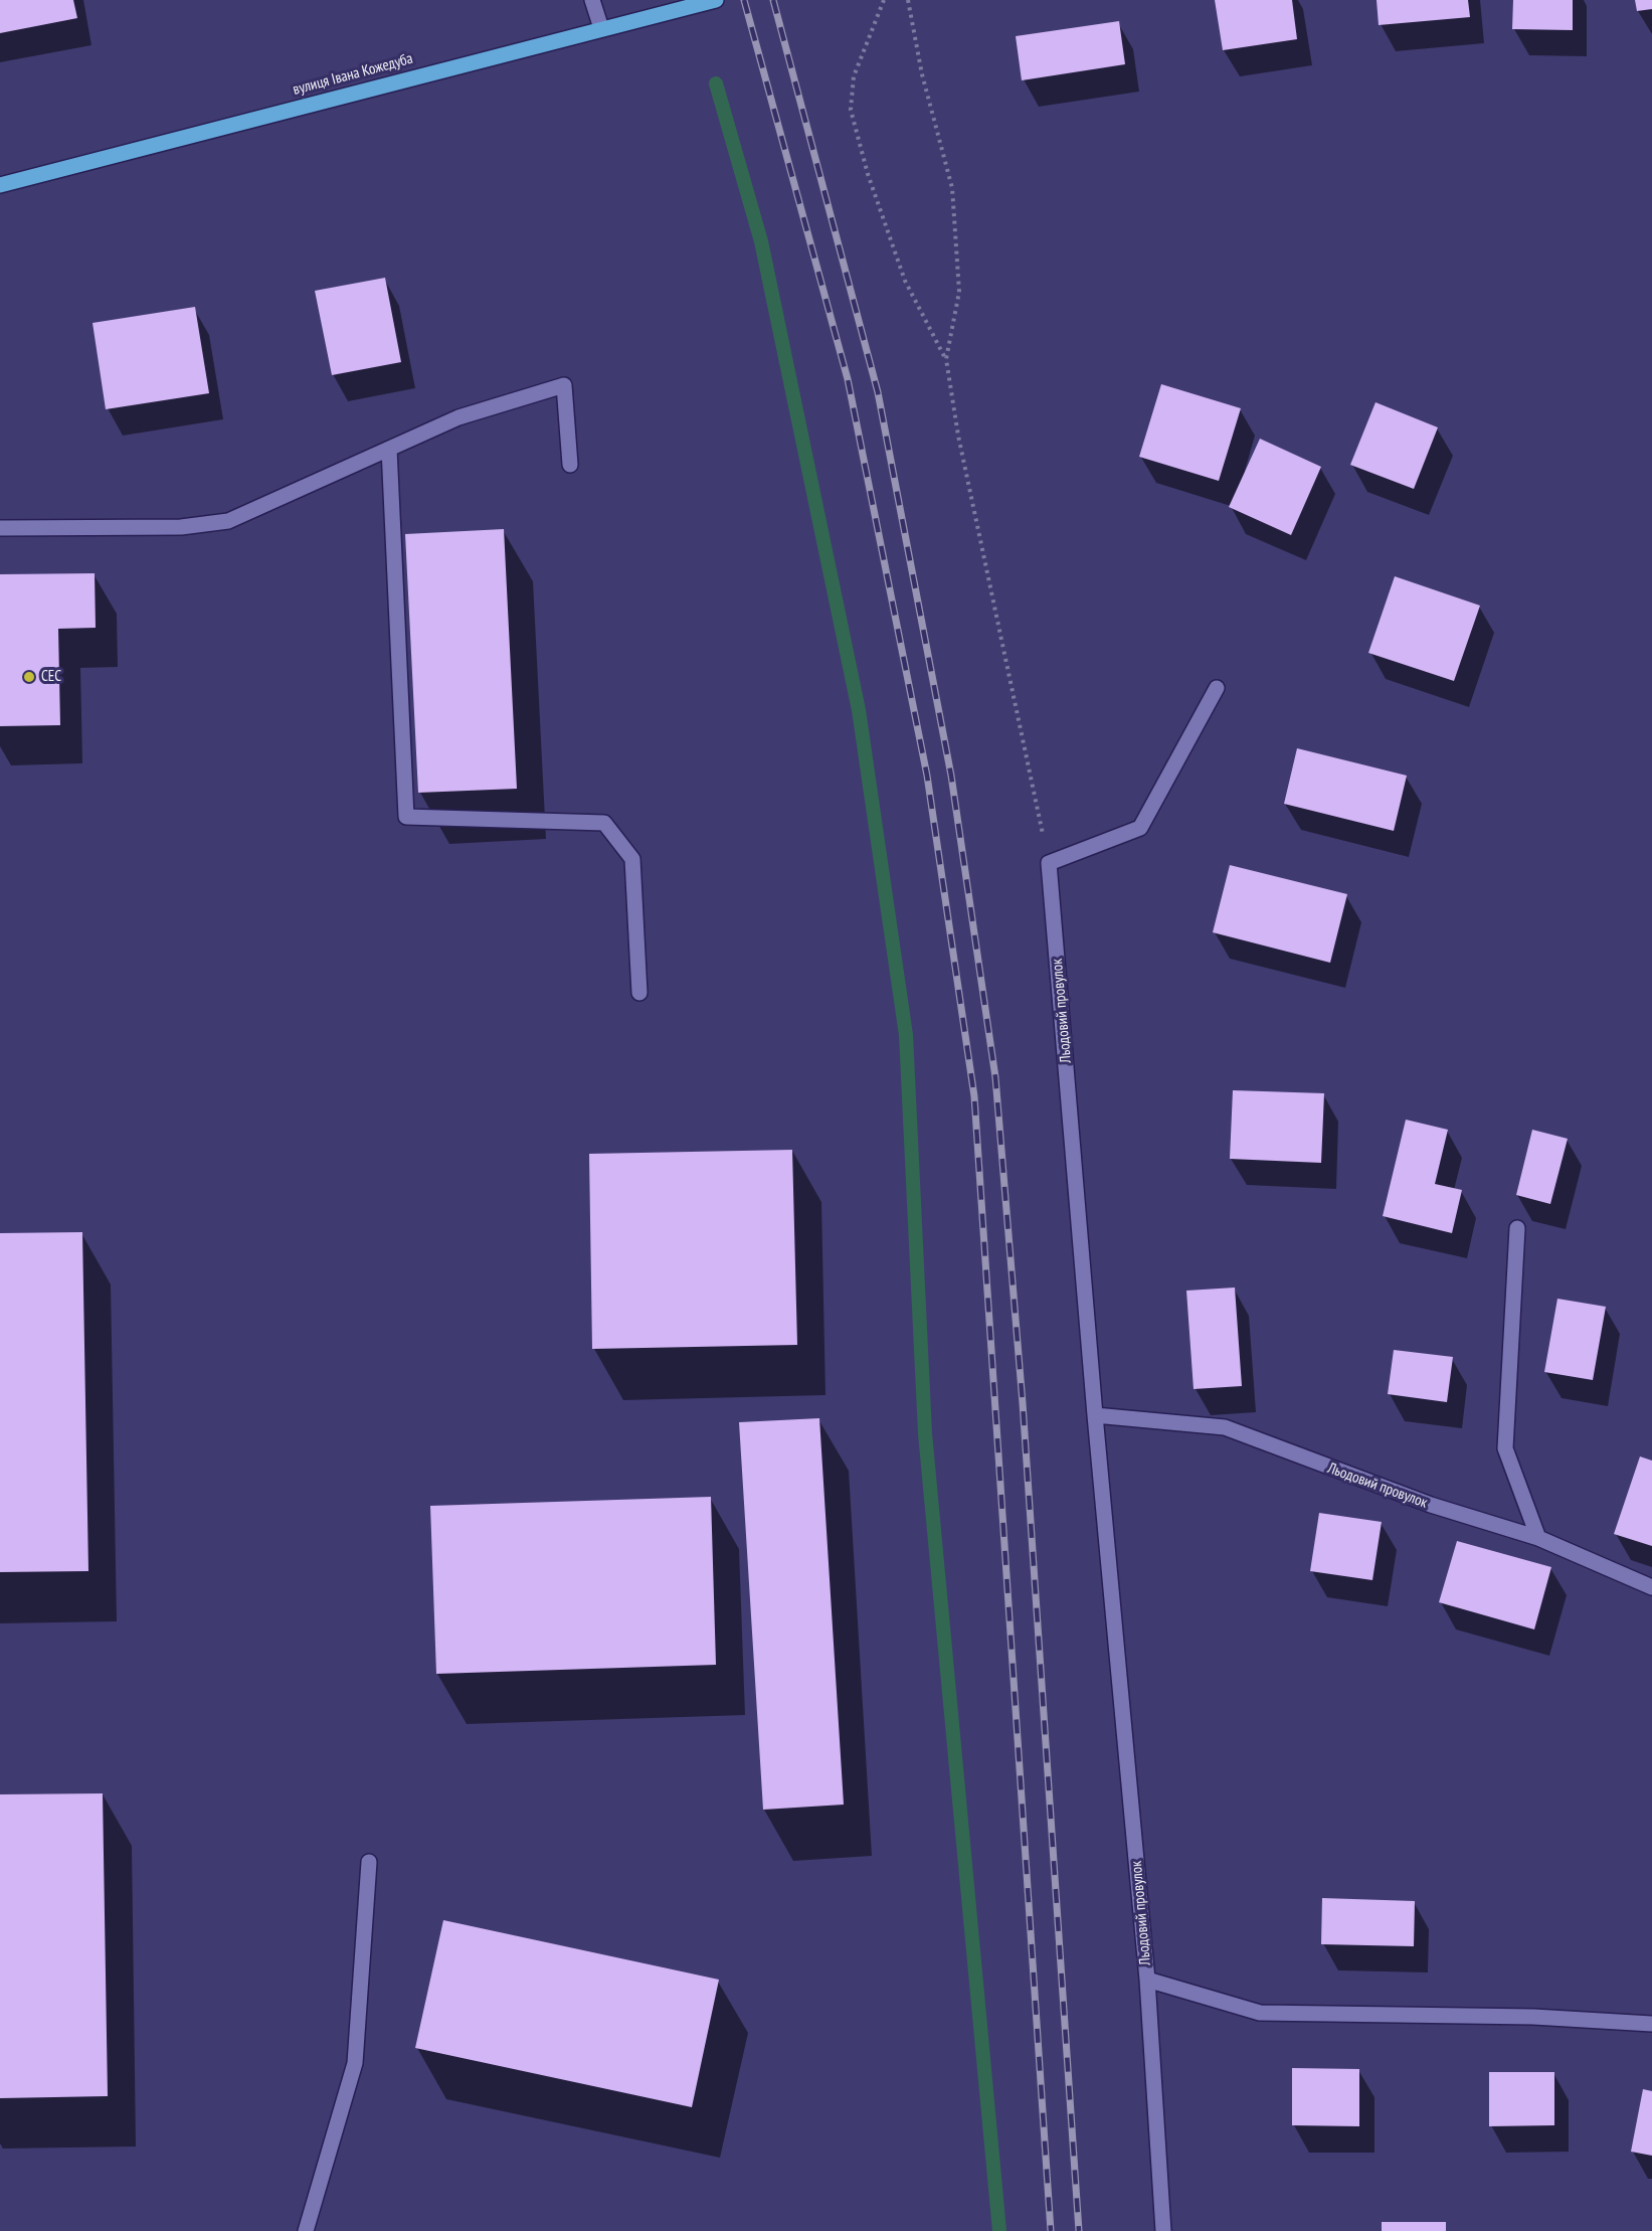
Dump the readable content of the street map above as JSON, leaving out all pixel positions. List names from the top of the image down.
{
  "streets": {
    "main road": ["вулиця Івана Кожедуба"],
    "street": ["Льодовий провулок"]
  },
  "places": ["СЕС"]
}
